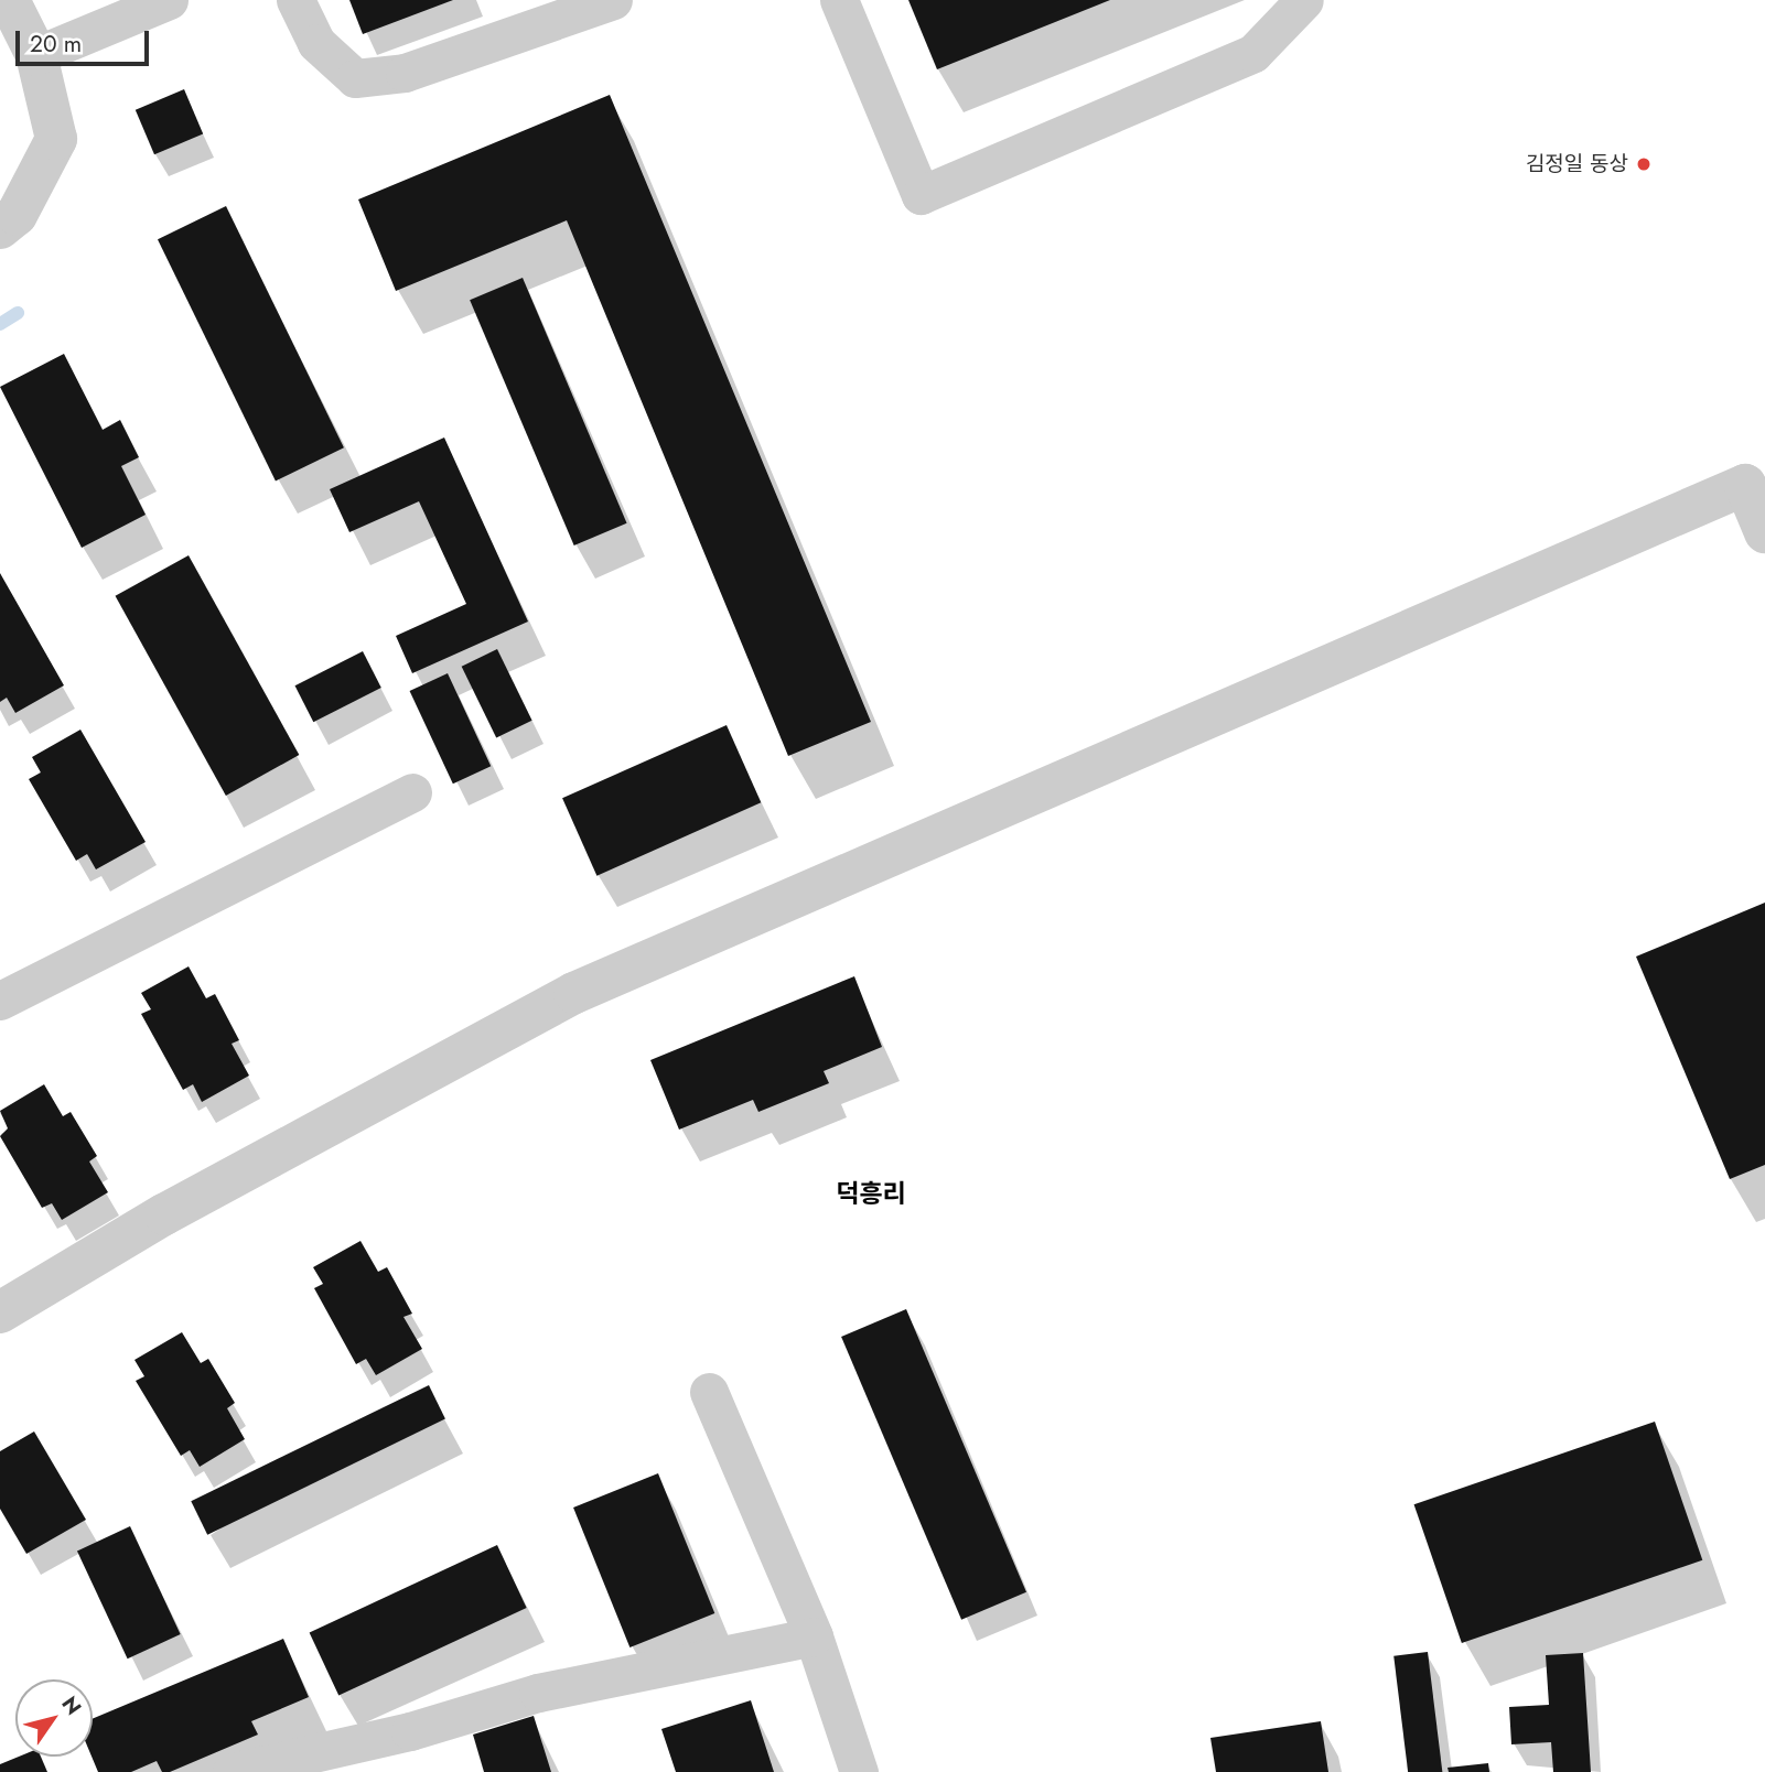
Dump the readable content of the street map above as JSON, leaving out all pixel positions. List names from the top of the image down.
{
  "districts": ["덕흥리"],
  "places": ["김정일 동상"],
  "scale_bar": "20 m",
  "north": "top right"
}
